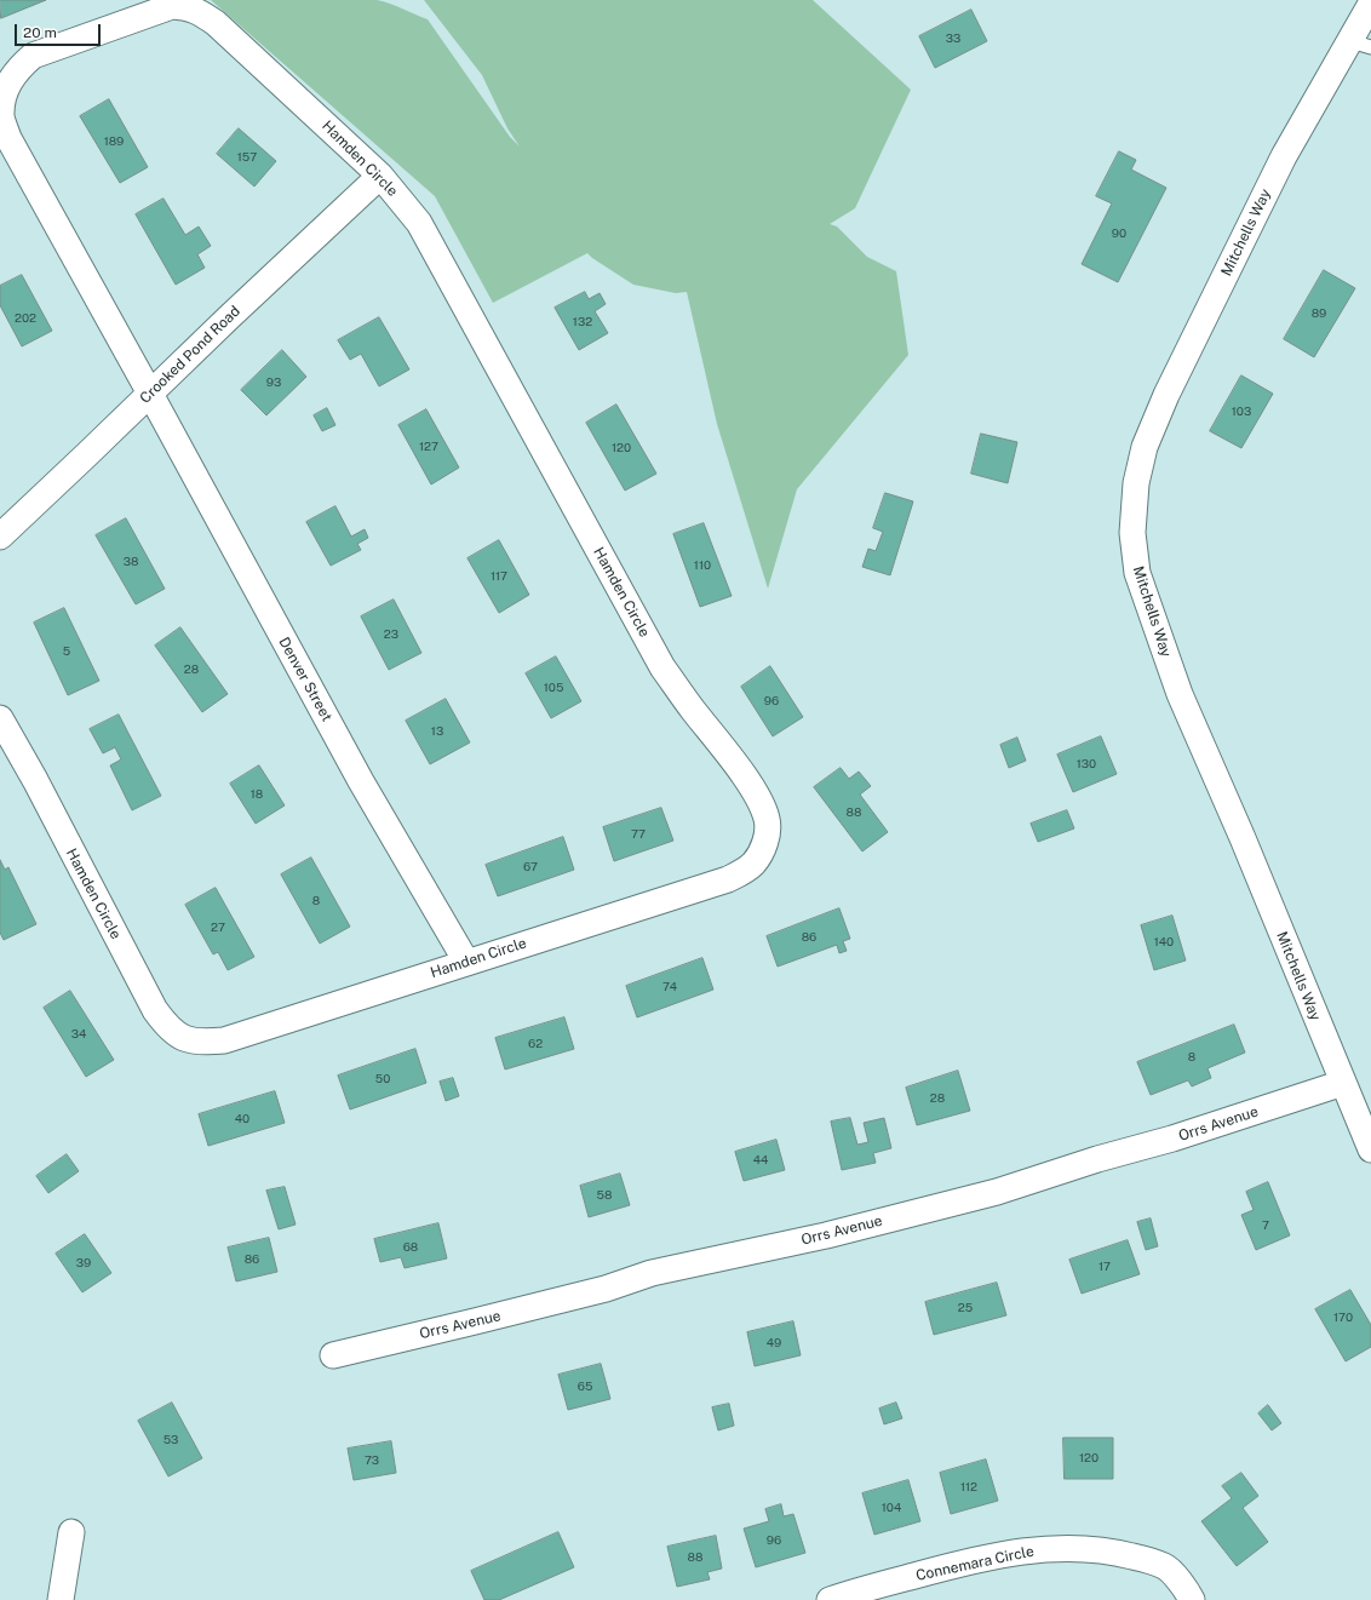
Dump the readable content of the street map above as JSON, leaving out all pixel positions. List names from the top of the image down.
{
  "streets": {
    "street": [
      "Hamden Circle",
      "Mitchells Way",
      "Crooked Pond Road",
      "Denver Street",
      "Orrs Avenue",
      "Connemara Circle"
    ]
  },
  "crossings": [
    ["Hamden Circle", "Crooked Pond Road"],
    ["Hamden Circle", "Denver Street"],
    ["Mitchells Way", "Orrs Avenue"],
    ["Crooked Pond Road", "Denver Street"]
  ],
  "house_numbers": [
    "33",
    "189",
    "157",
    "90",
    "89",
    "202",
    "132",
    "93",
    "103",
    "127",
    "120",
    "38",
    "110",
    "117",
    "23",
    "5",
    "28",
    "105",
    "96",
    "13",
    "130",
    "18",
    "88",
    "77",
    "67",
    "8",
    "27",
    "86",
    "140",
    "74",
    "34",
    "62",
    "8",
    "50",
    "28",
    "40",
    "44",
    "58",
    "7",
    "68",
    "86",
    "39",
    "17",
    "25",
    "170",
    "49",
    "65",
    "53",
    "120",
    "73",
    "112",
    "104",
    "96",
    "88"
  ],
  "scale_bar": "20 m"
}
